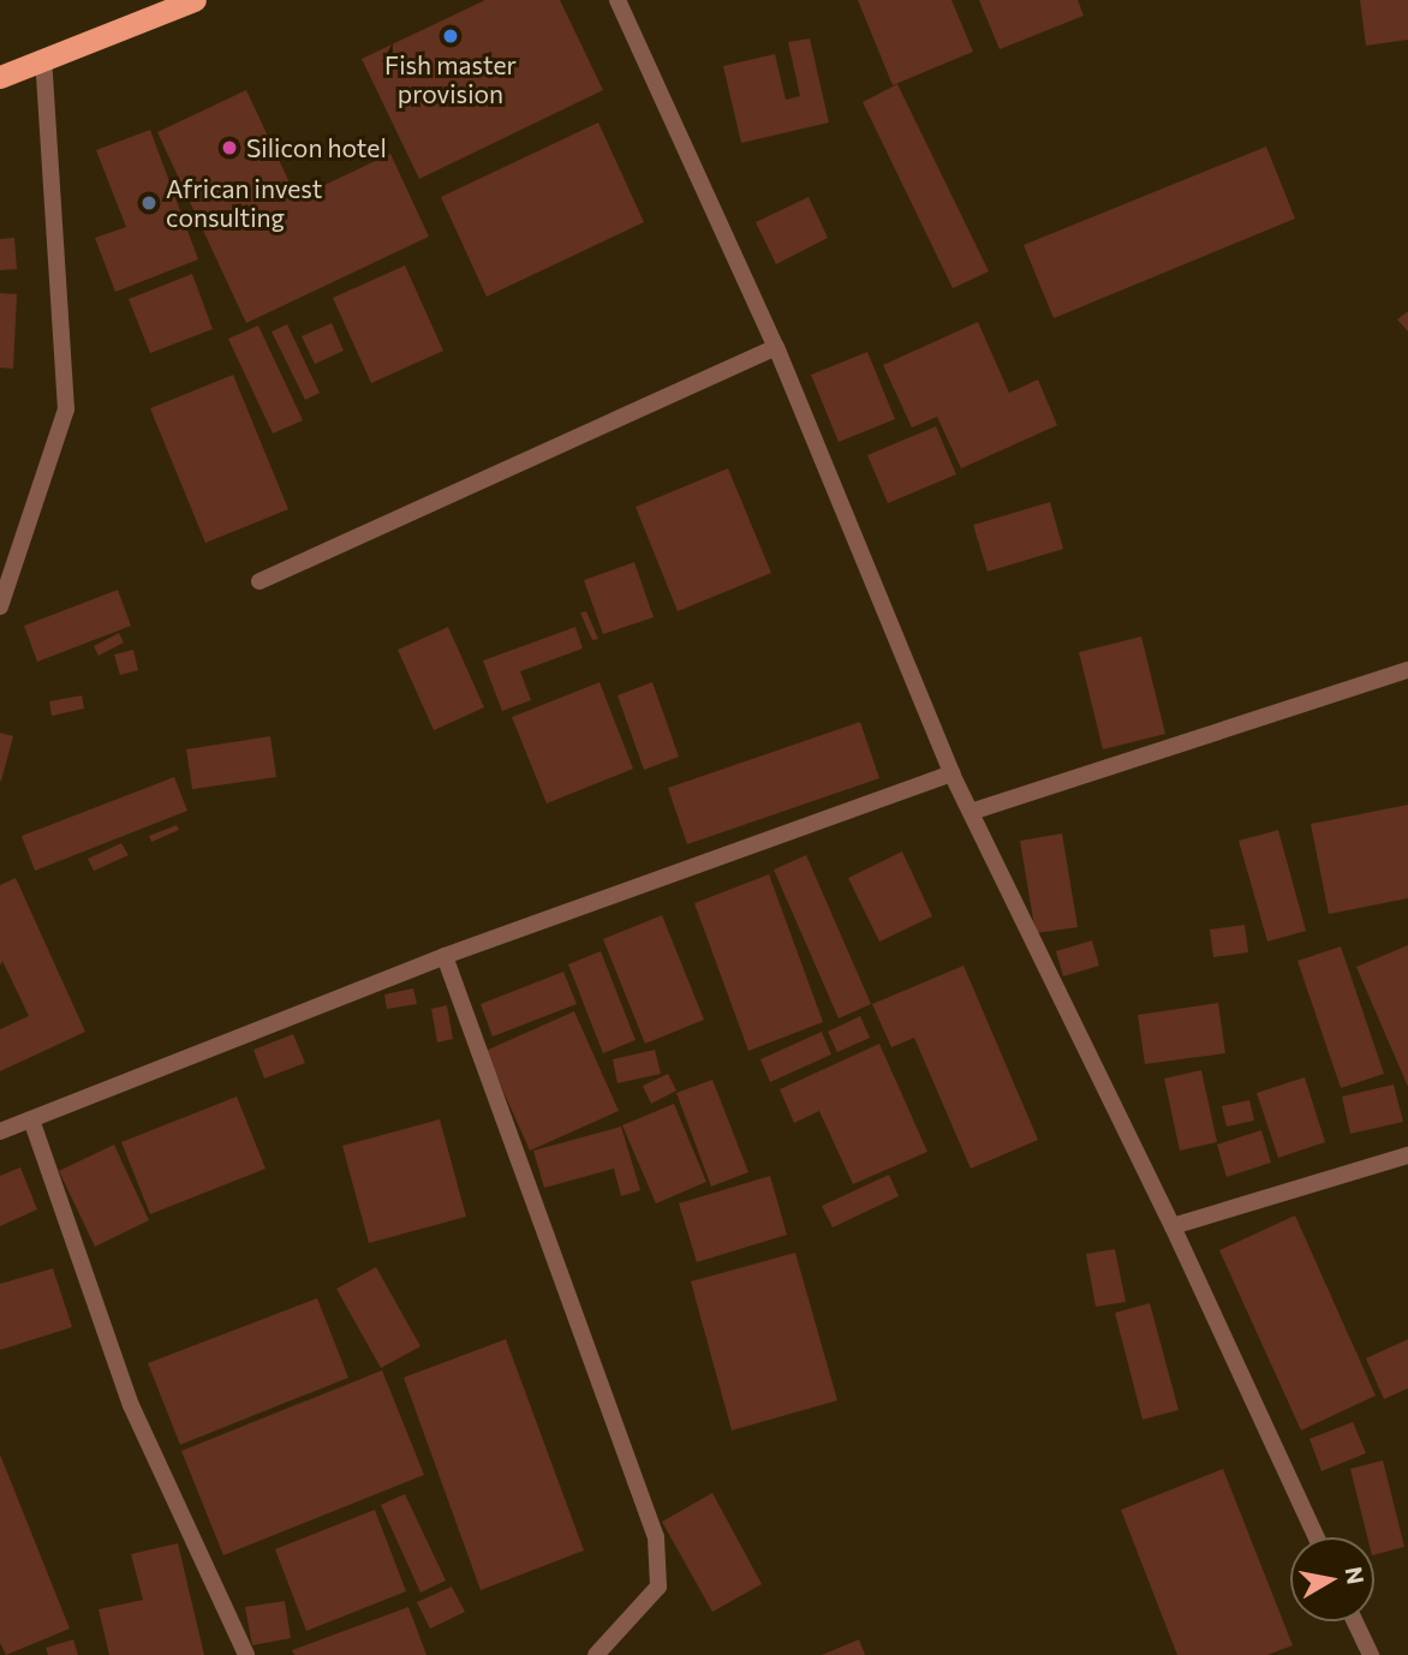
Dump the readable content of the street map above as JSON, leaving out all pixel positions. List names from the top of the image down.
{
  "places": ["Fish master provision", "Silicon hotel", "African invest consulting"],
  "north": "right"
}
